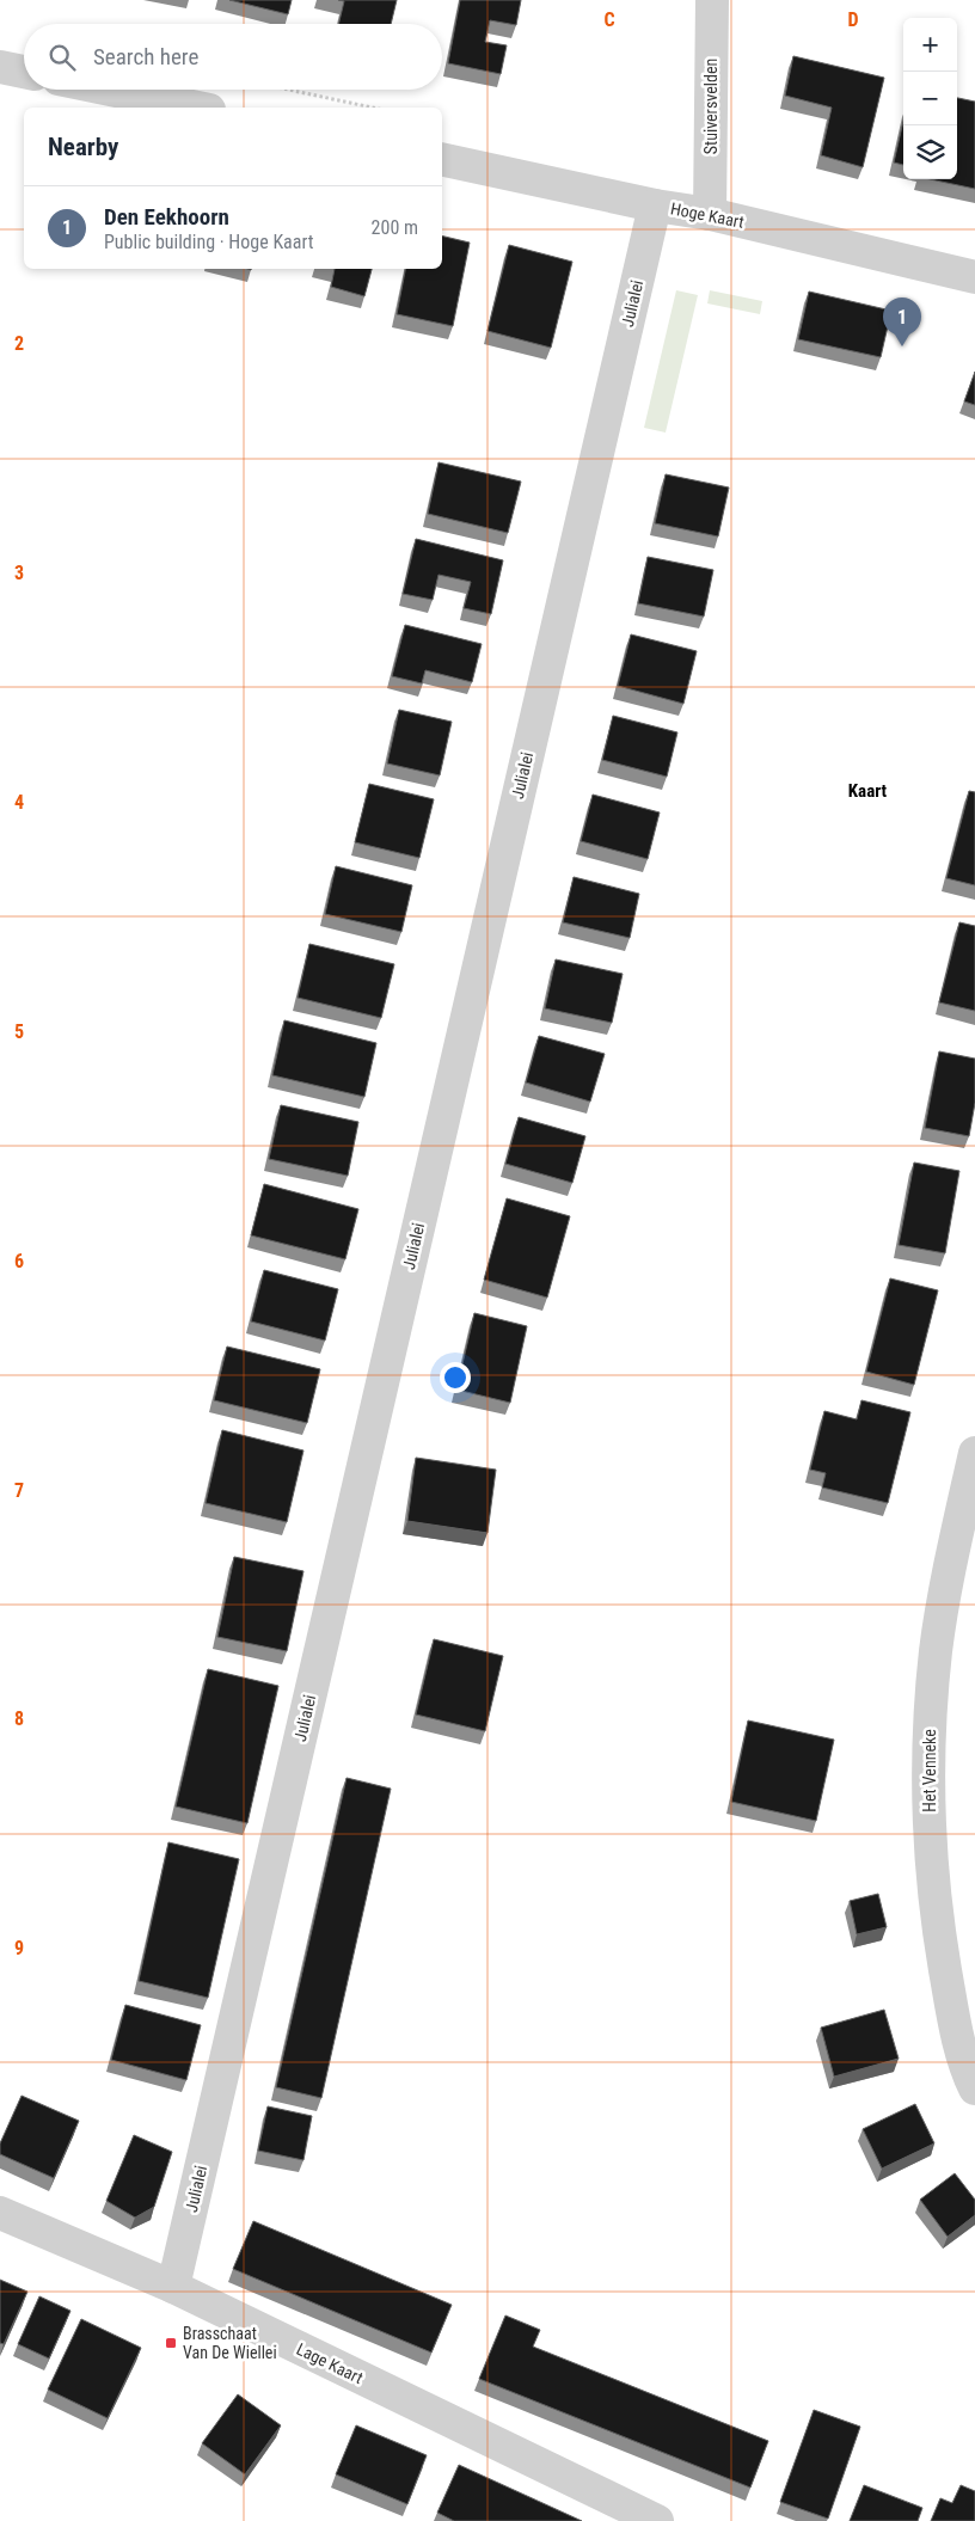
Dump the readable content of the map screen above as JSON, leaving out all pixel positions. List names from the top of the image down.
{
  "streets": {
    "street": [
      "Stuiversvelden",
      "Hoge Kaart",
      "Julialei",
      "Het Venneke",
      "Lage Kaart"
    ]
  },
  "crossings": [
    ["Stuiversvelden", "Hoge Kaart"],
    ["Hoge Kaart", "Julialei"],
    ["Julialei", "Lage Kaart"]
  ],
  "districts": ["Kaart"],
  "places": {
    "transit": ["Brasschaat Van De Wiellei"]
  },
  "page": {
    "map_buttons": ["+", "−"],
    "search": "Search here",
    "heading": "Nearby",
    "list": [
      {
        "mark": "1",
        "name": "Den Eekhoorn",
        "note": "Public building · Hoge Kaart",
        "value": "200 m"
      }
    ],
    "pins": "1"
  },
  "grid": {
    "columns": ["C", "D"],
    "rows": [
      "2",
      "3",
      "4",
      "5",
      "6",
      "7",
      "8",
      "9"
    ]
  }
}
